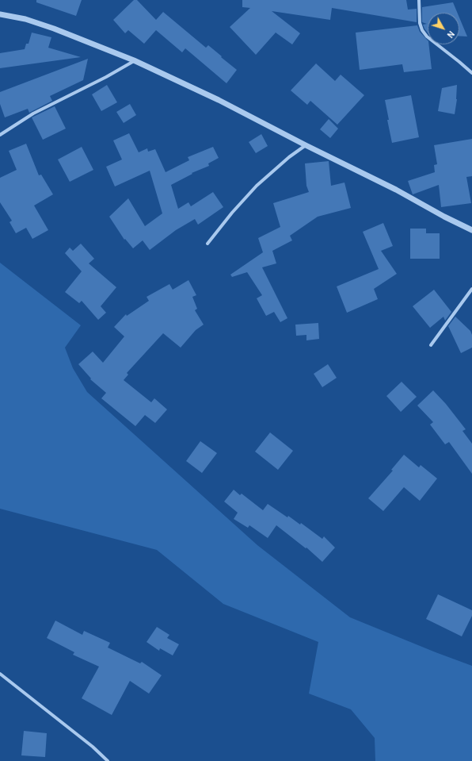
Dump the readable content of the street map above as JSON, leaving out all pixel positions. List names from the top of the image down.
{
  "north": "bottom right"
}
